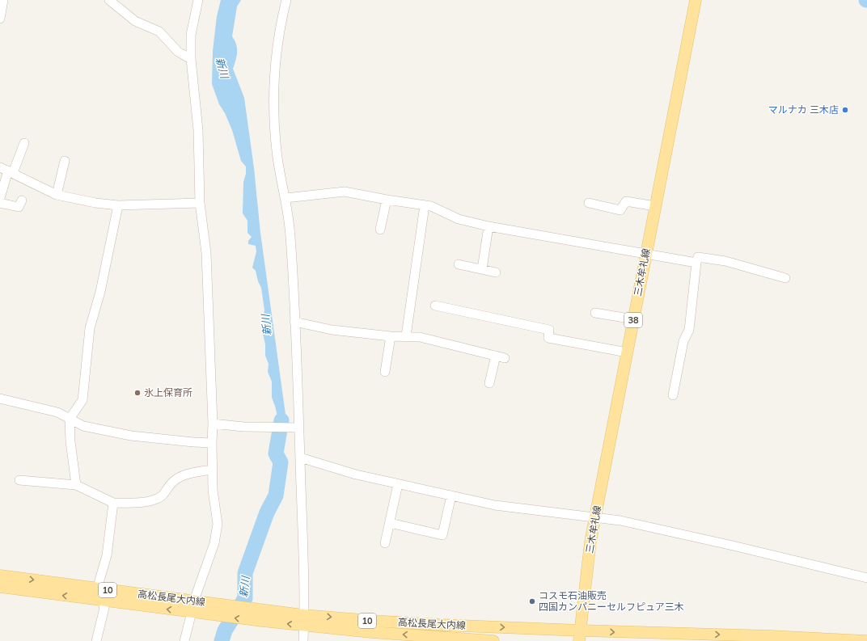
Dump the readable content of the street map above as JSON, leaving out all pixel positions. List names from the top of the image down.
{
  "streets": {
    "main road": [
      "三木牟礼線",
      "38",
      "10",
      "高松長尾大内線"
    ]
  },
  "crossings": [
    ["三木牟礼線", "高松長尾大内線"]
  ],
  "water": ["新川"],
  "places": ["マルナカ 三木店", "氷上保育所", "コスモ石油販売 四国カンパニーセルフピュア三木"]
}
